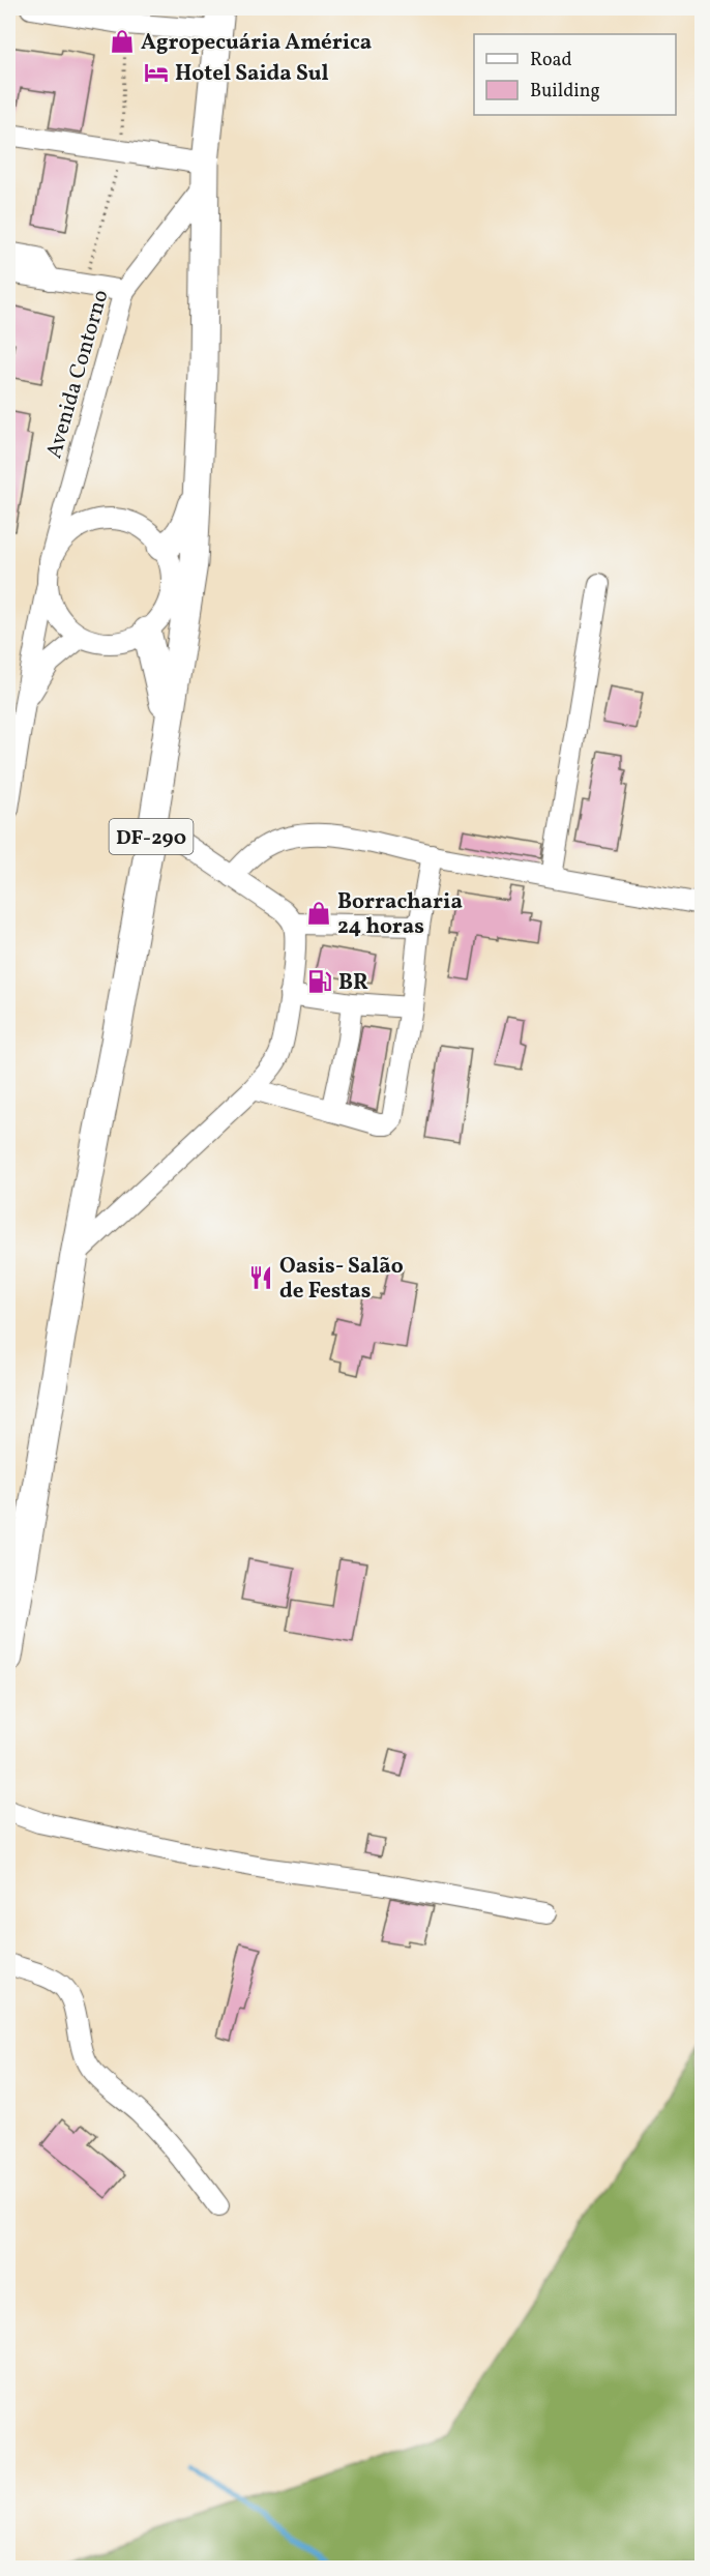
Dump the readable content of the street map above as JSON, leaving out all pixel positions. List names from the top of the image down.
{
  "streets": {
    "highway": ["DF-290"],
    "street": ["Avenida Contorno"]
  },
  "crossings": [
    ["Avenida Contorno", "DF-290"]
  ],
  "places": {
    "shop": ["Agropecuária América", "Borracharia 24 horas"],
    "hotel": ["Hotel Saida Sul"],
    "fuel station": ["BR"],
    "restaurant": ["Oasis- Salão de Festas"]
  },
  "legend": ["Road", "Building"]
}
